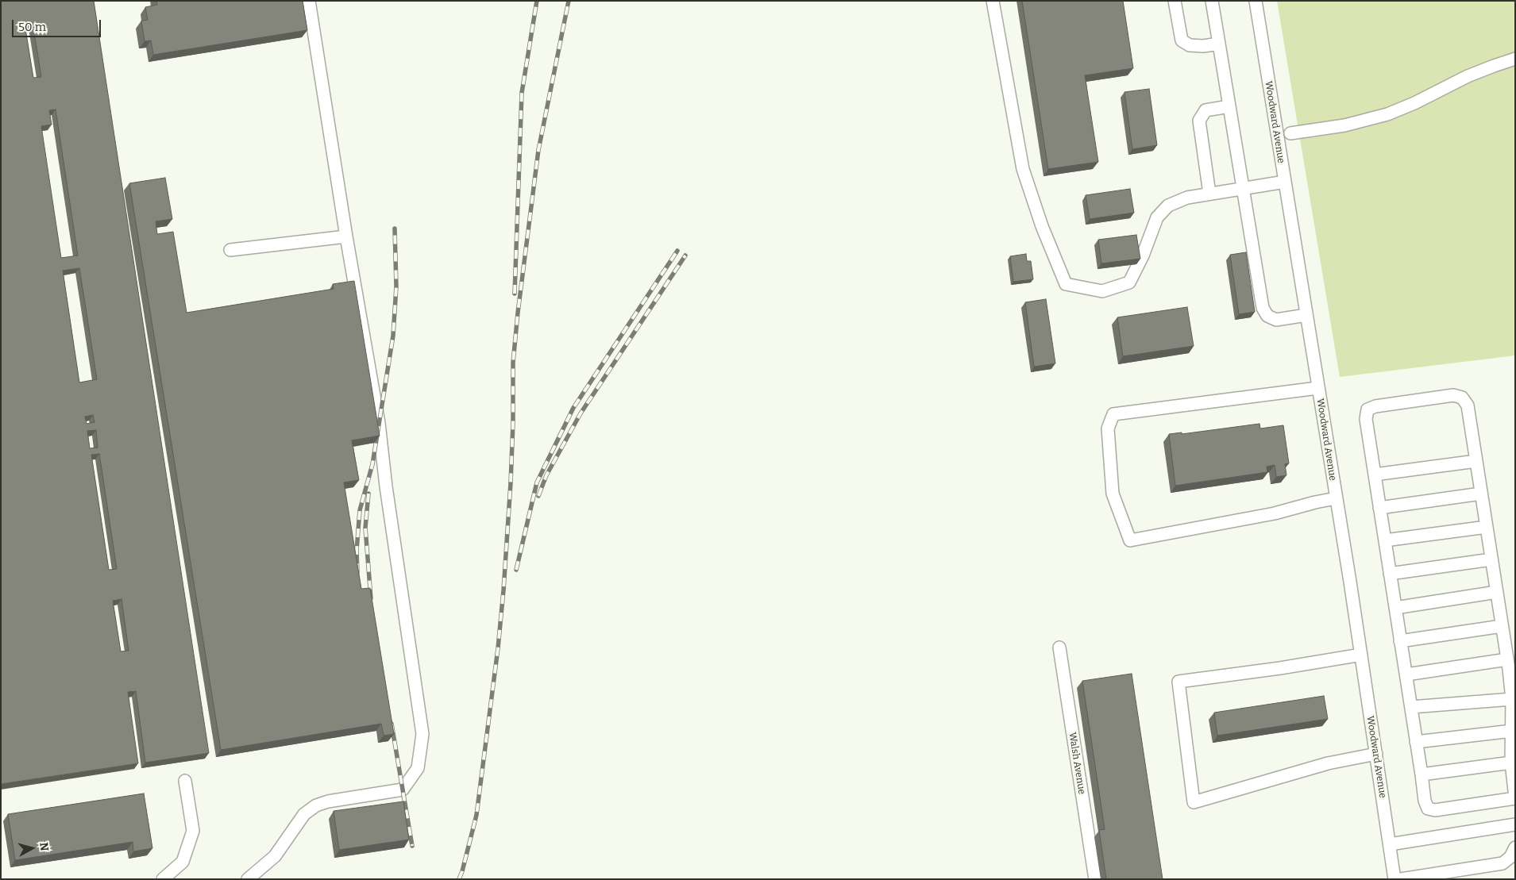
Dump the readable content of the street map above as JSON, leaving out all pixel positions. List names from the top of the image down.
{
  "streets": {
    "street": ["Woodward Avenue", "Walsh Avenue"]
  },
  "scale_bar": "50 m",
  "north": "right"
}
